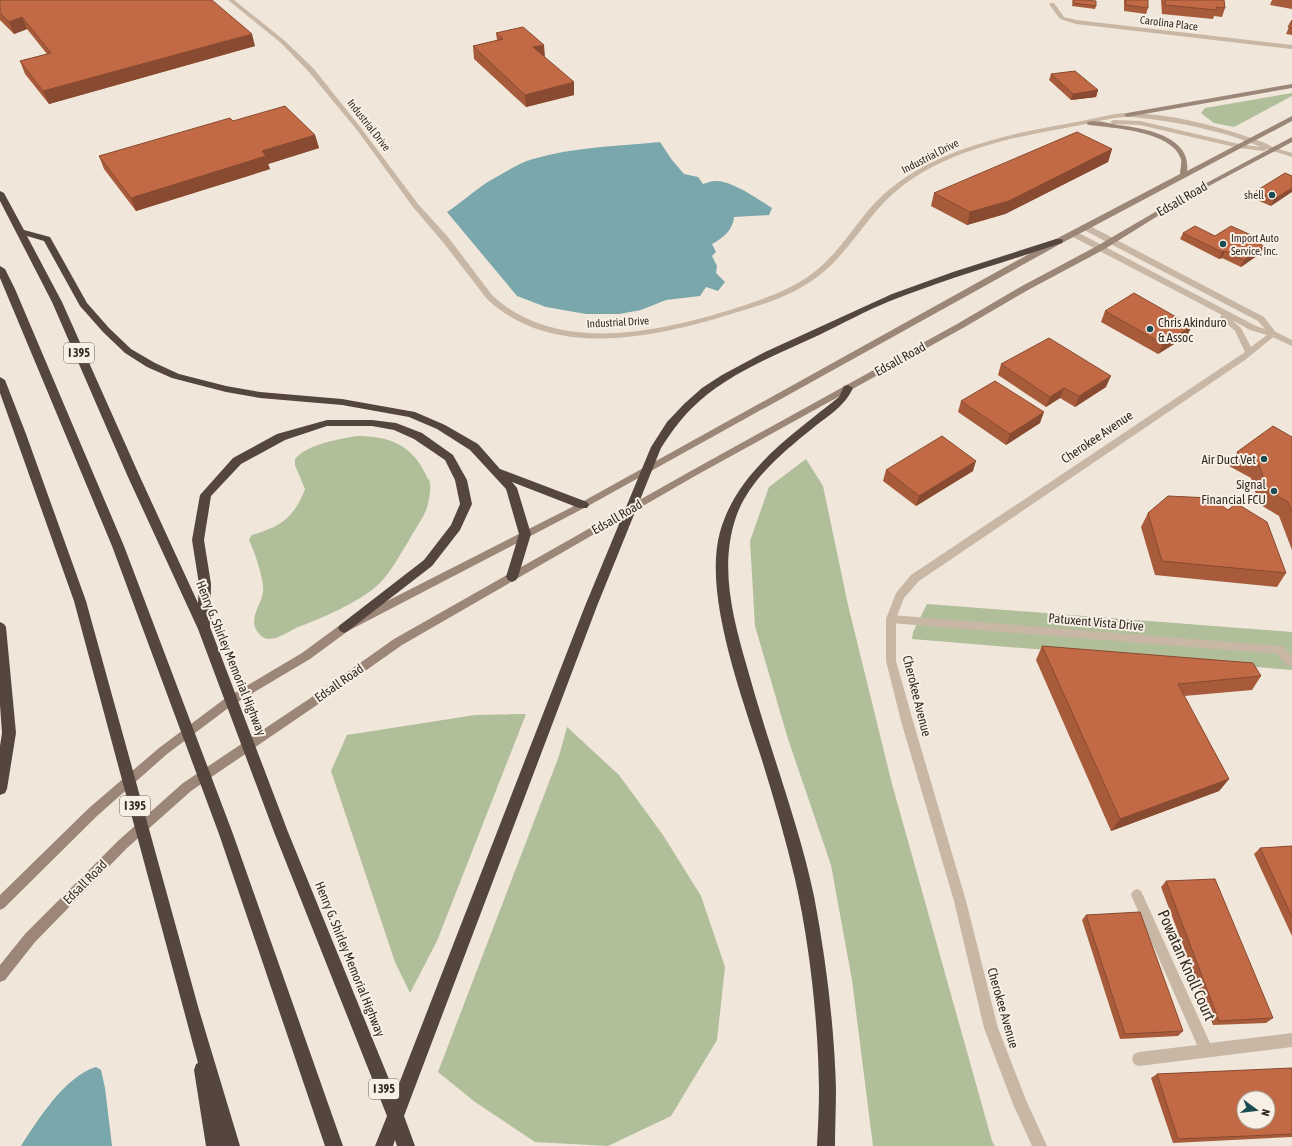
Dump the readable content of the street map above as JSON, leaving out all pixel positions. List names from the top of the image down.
{
  "streets": {
    "highway": ["I 395", "Henry G. Shirley Memorial Highway"],
    "main road": ["Edsall Road"],
    "street": [
      "Carolina Place",
      "Industrial Drive",
      "Cherokee Avenue",
      "Patuxent Vista Drive",
      "Powatan Knoll Court"
    ]
  },
  "crossings": [
    ["Industrial Drive", "Edsall Road"],
    ["Cherokee Avenue", "Patuxent Vista Drive"]
  ],
  "places": [
    "shell",
    "Import Auto Service, Inc.",
    "Chris Akinduro & Assoc",
    "Air Duct Vet",
    "Signal Financial FCU"
  ],
  "north": "right"
}
